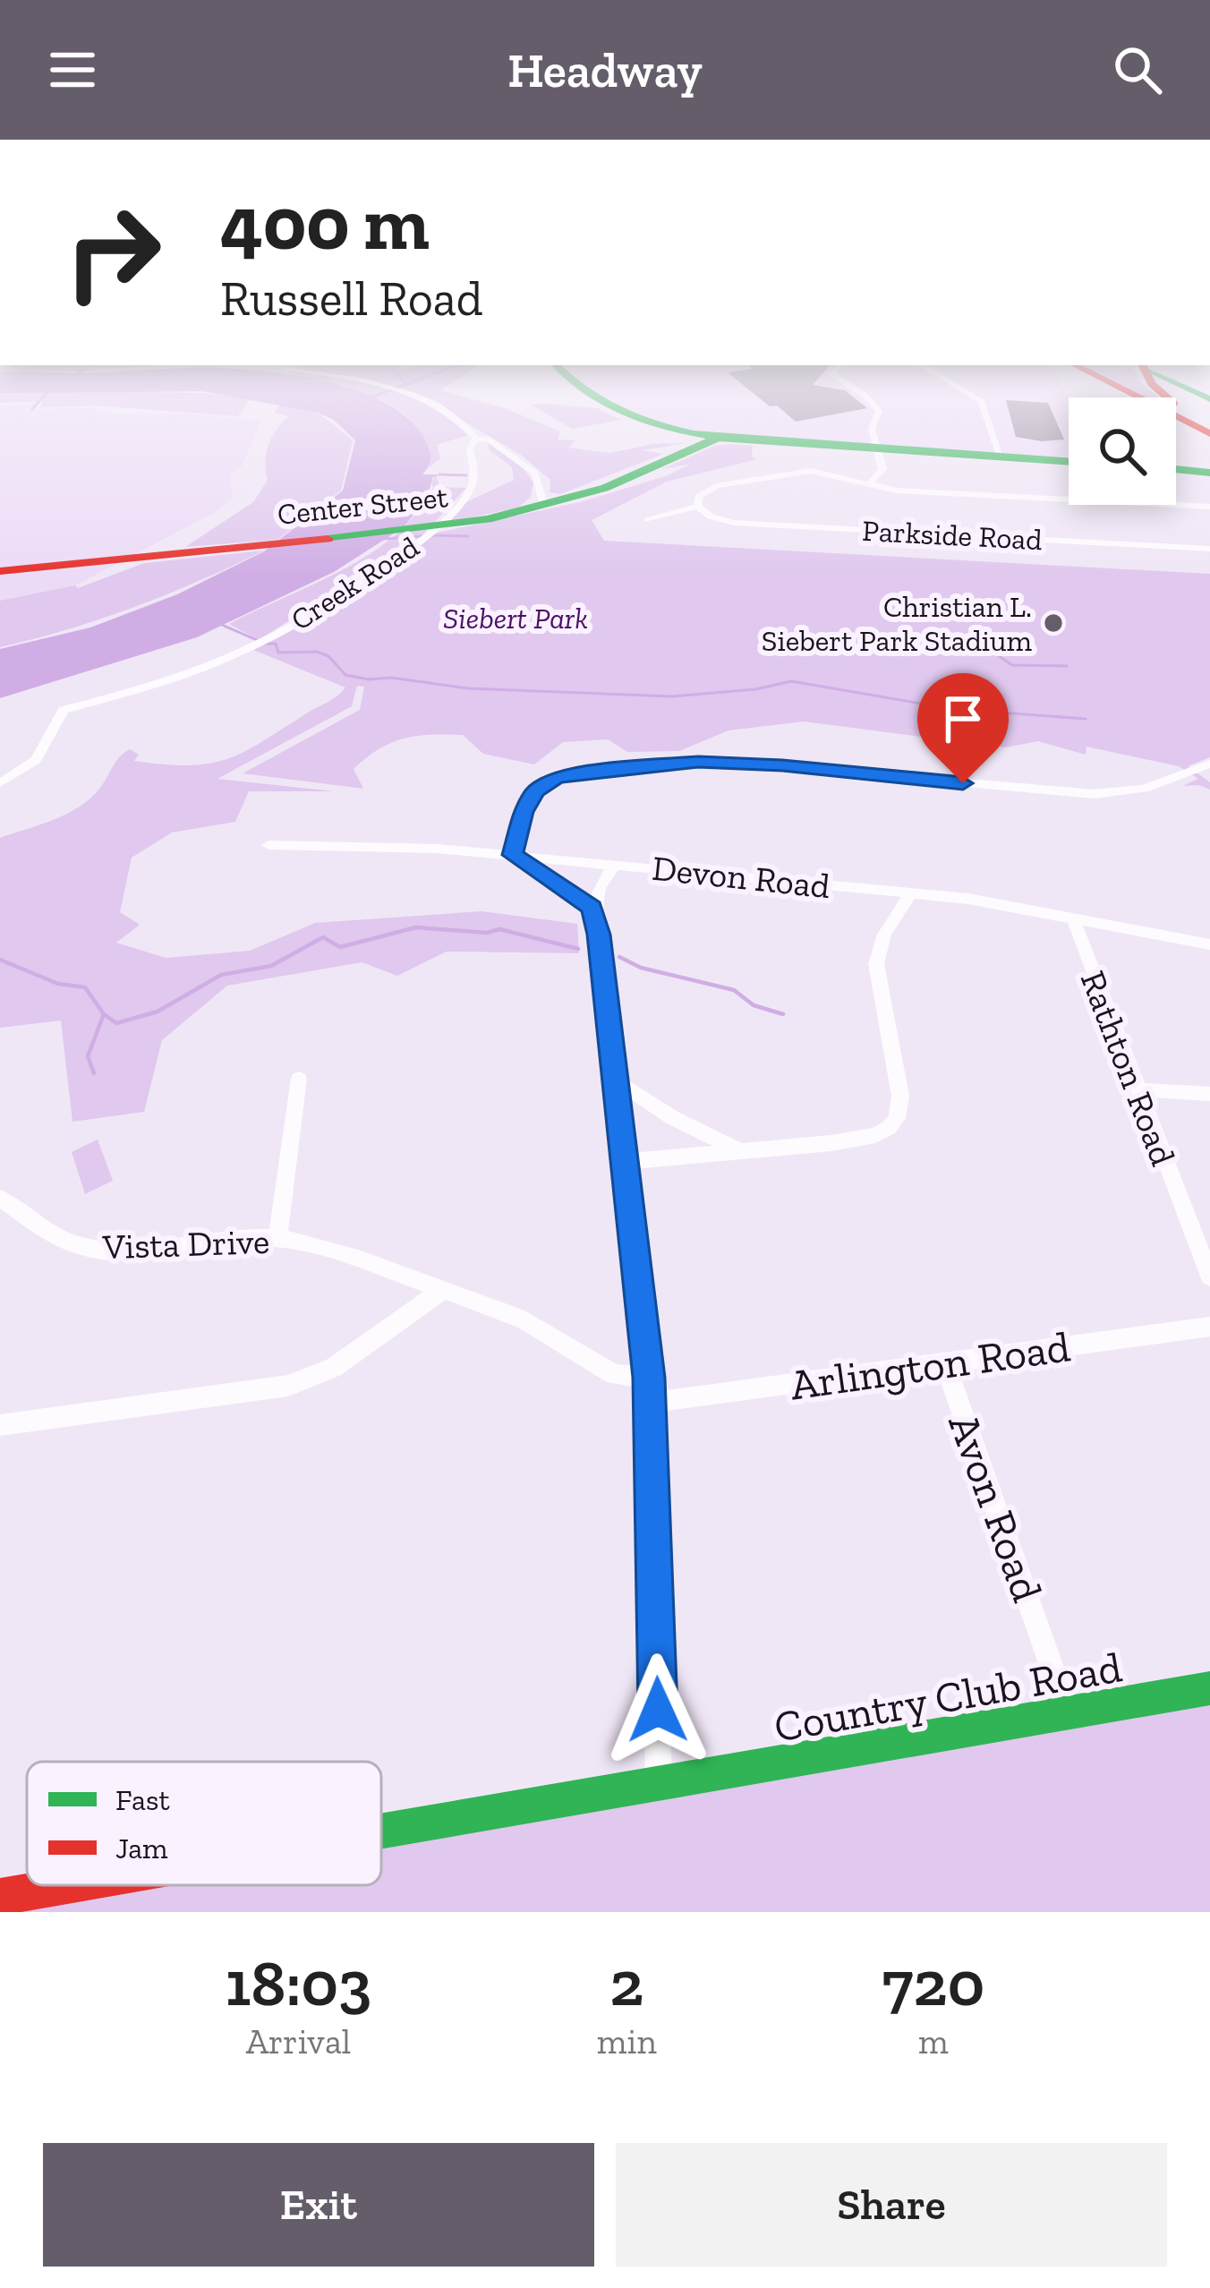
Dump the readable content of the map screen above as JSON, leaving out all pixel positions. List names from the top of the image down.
{
  "streets": {
    "main road": ["Center Street", "Country Club Road"],
    "street": [
      "Parkside Road",
      "Creek Road",
      "Devon Road",
      "Rathton Road",
      "Vista Drive",
      "Arlington Road",
      "Avon Road"
    ]
  },
  "crossings": [
    ["Devon Road", "Rathton Road"],
    ["Arlington Road", "Avon Road"],
    ["Avon Road", "Country Club Road"]
  ],
  "parks": ["Siebert Park"],
  "places": ["Christian L. Siebert Park Stadium"],
  "legend": ["Fast", "Jam"],
  "page": {
    "header": "Headway",
    "turn": ["400 m", "Russell Road"],
    "eta": [
      "18:03",
      "Arrival",
      "2",
      "min",
      "720",
      "m"
    ],
    "buttons": ["Exit", "Share"]
  }
}
